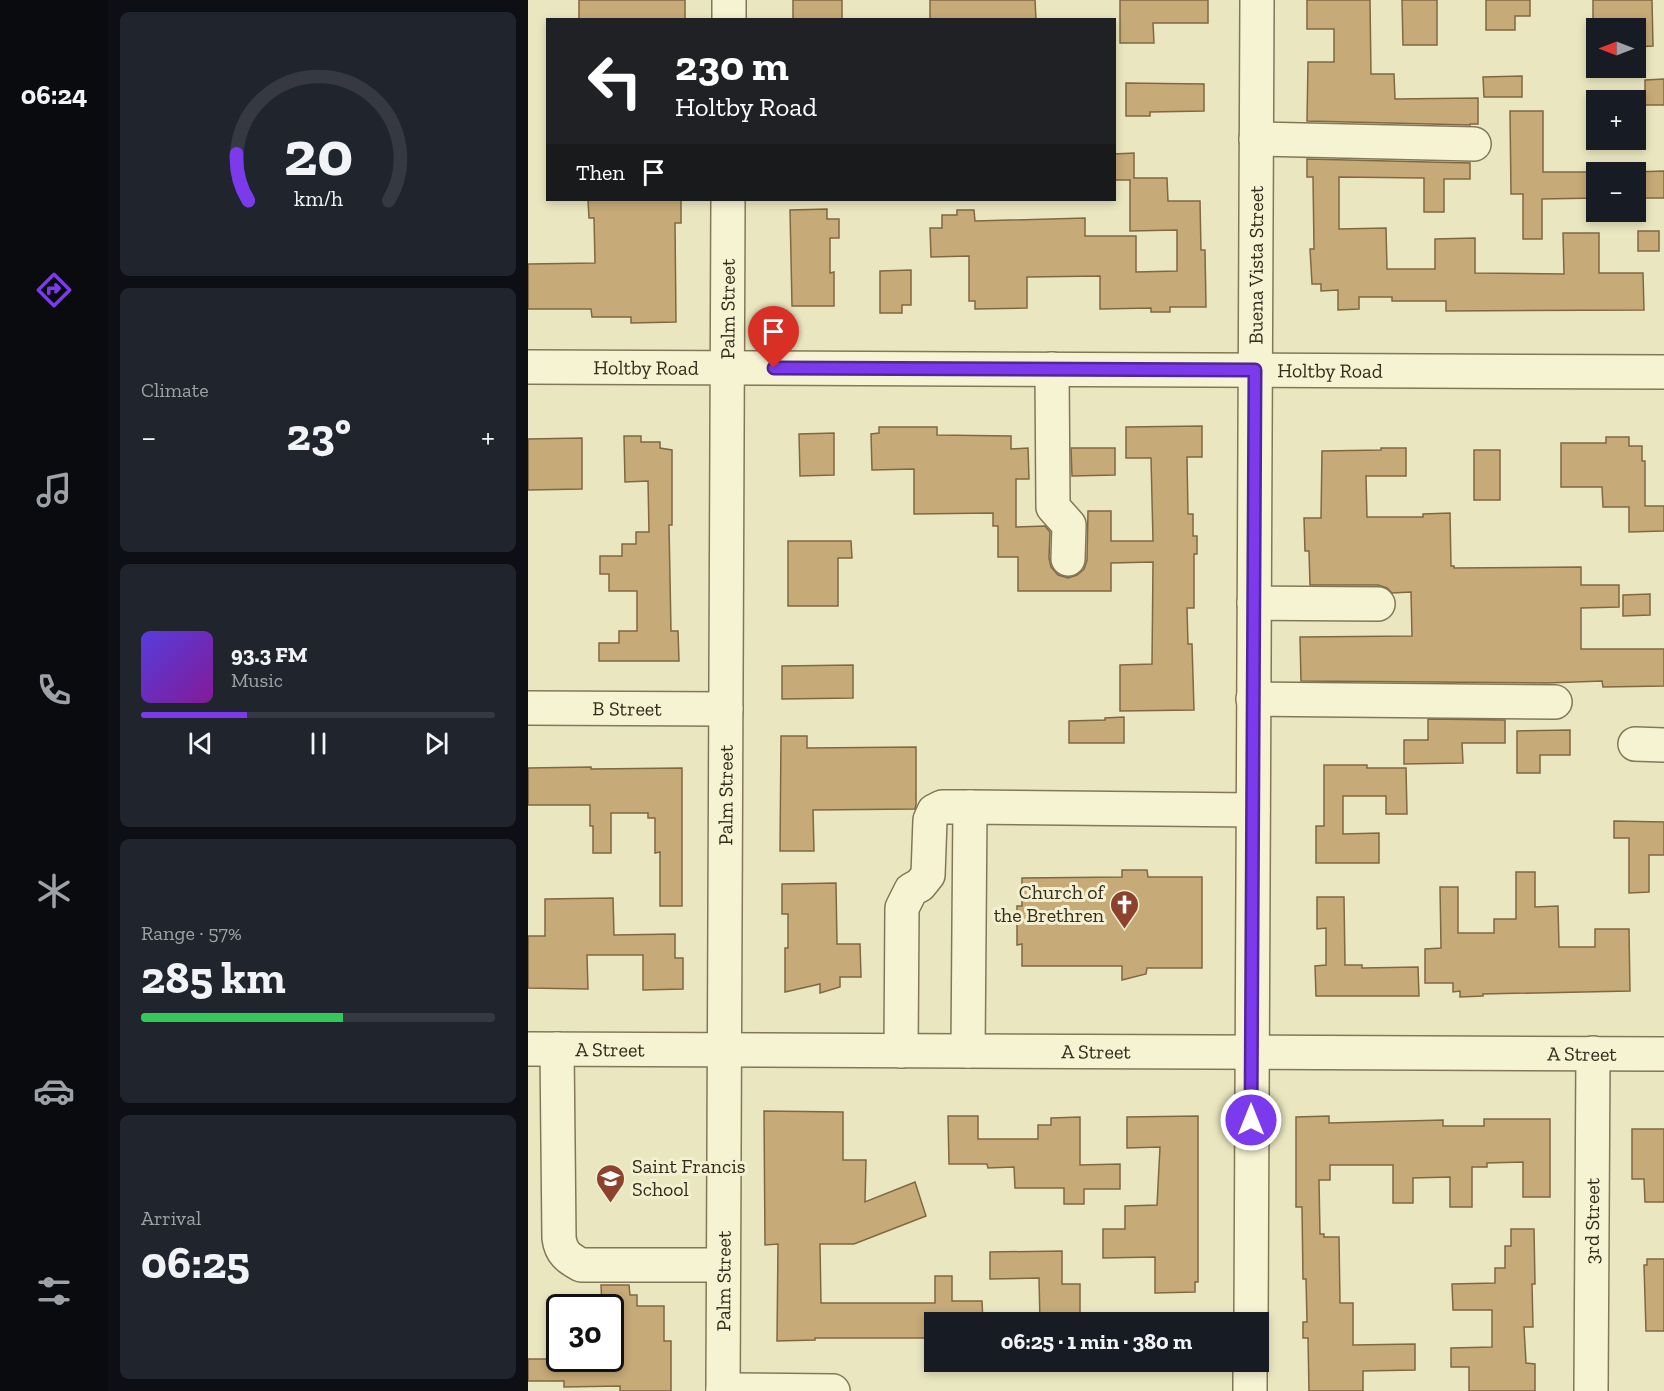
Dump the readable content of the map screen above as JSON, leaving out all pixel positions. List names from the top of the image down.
{
  "streets": {
    "street": [
      "Buena Vista Street",
      "Palm Street",
      "Holtby Road",
      "B Street",
      "A Street",
      "3rd Street"
    ]
  },
  "crossings": [
    ["Buena Vista Street", "Holtby Road"],
    ["Buena Vista Street", "A Street"],
    ["Palm Street", "Holtby Road"],
    ["Palm Street", "B Street"],
    ["Palm Street", "A Street"],
    ["A Street", "3rd Street"]
  ],
  "places": {
    "church": ["Church of the Brethren"],
    "school or university": ["Saint Francis School"]
  },
  "north": "left",
  "page": {
    "tabs": "06:24",
    "map_buttons": ["+", "−"],
    "turn": ["230 m", "Holtby Road"],
    "then": "Then",
    "tile": [
      "Climate",
      ["Range · 57%", "285 km"],
      ["Arrival", "06:25"]
    ],
    "heat": ["−", "23°", "+"],
    "song": ["93.3 FM", "Music"],
    "limit": "30",
    "trip": "06:25 · 1 min · 380 m",
    "gauge": ["20", "km/h"]
  }
}
